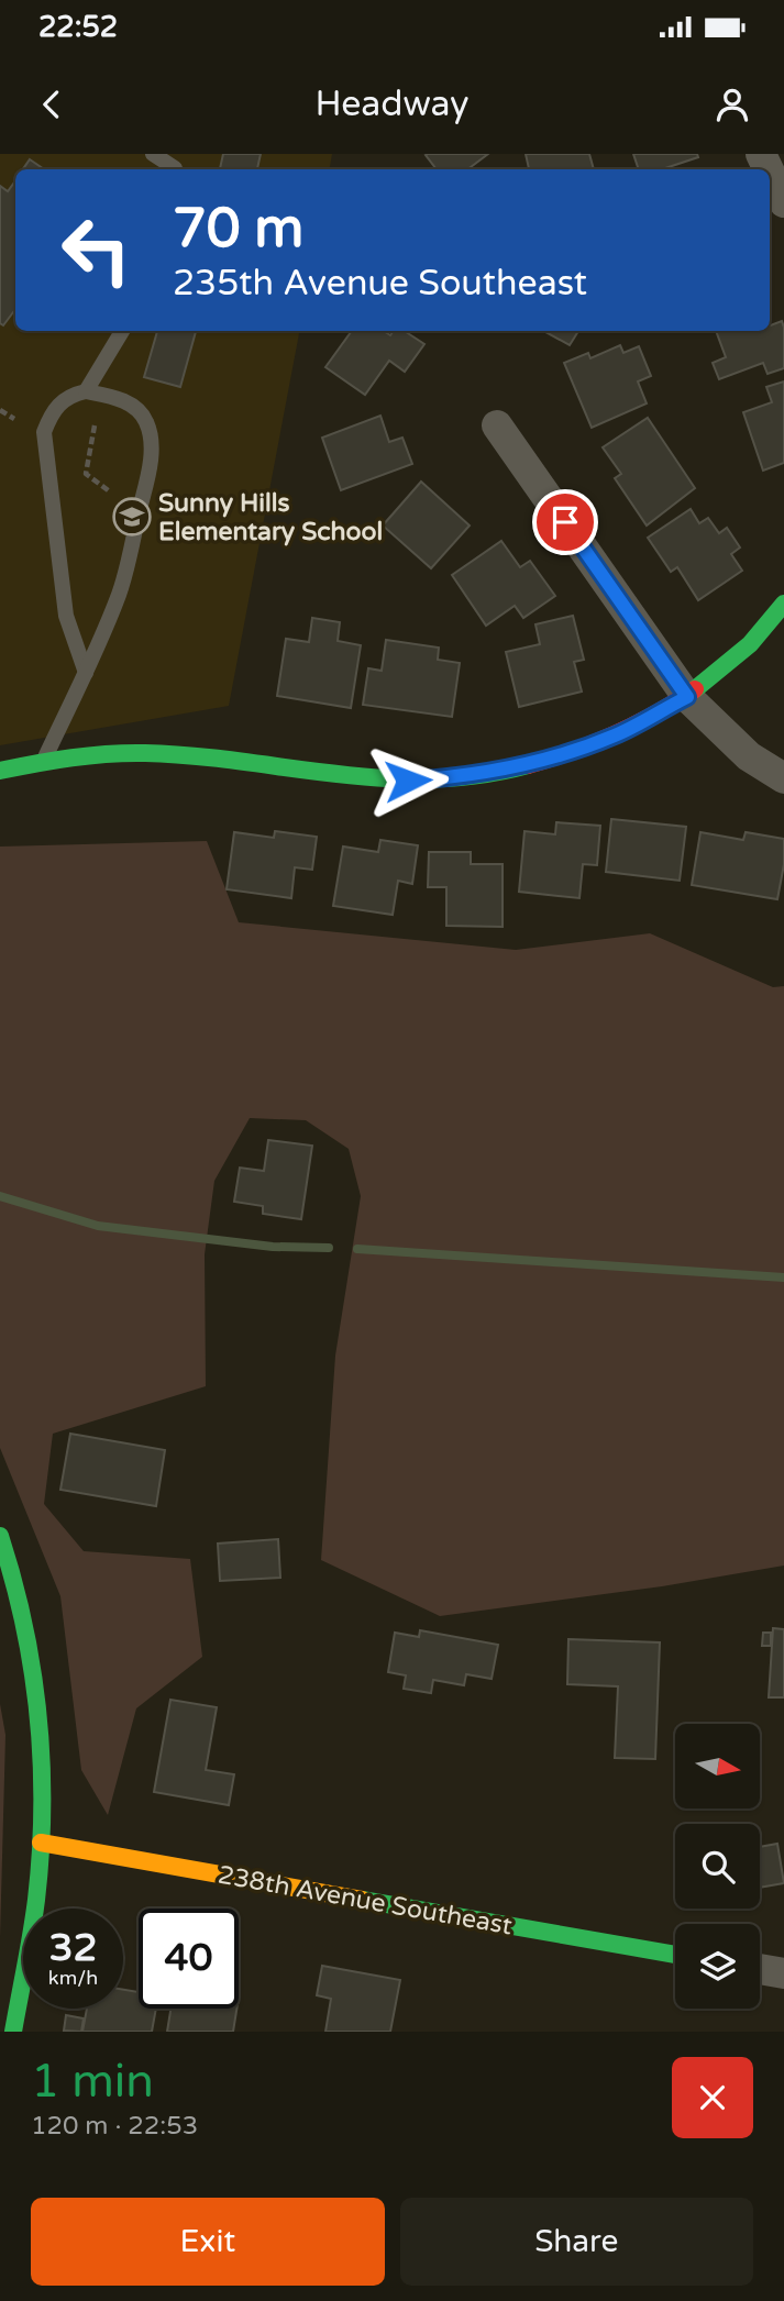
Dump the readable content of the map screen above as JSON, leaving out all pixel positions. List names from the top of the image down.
{
  "streets": {
    "street": ["238th Avenue Southeast"]
  },
  "places": {
    "school or university": ["Sunny Hills Elementary School"]
  },
  "north": "right",
  "page": {
    "status": "22:52",
    "header": "Headway",
    "turn": ["70 m", "235th Avenue Southeast"],
    "speed": "32 km/h",
    "limit": "40",
    "heading": ["1 min", "120 m · 22:53"],
    "buttons": ["Exit", "Share"]
  }
}
